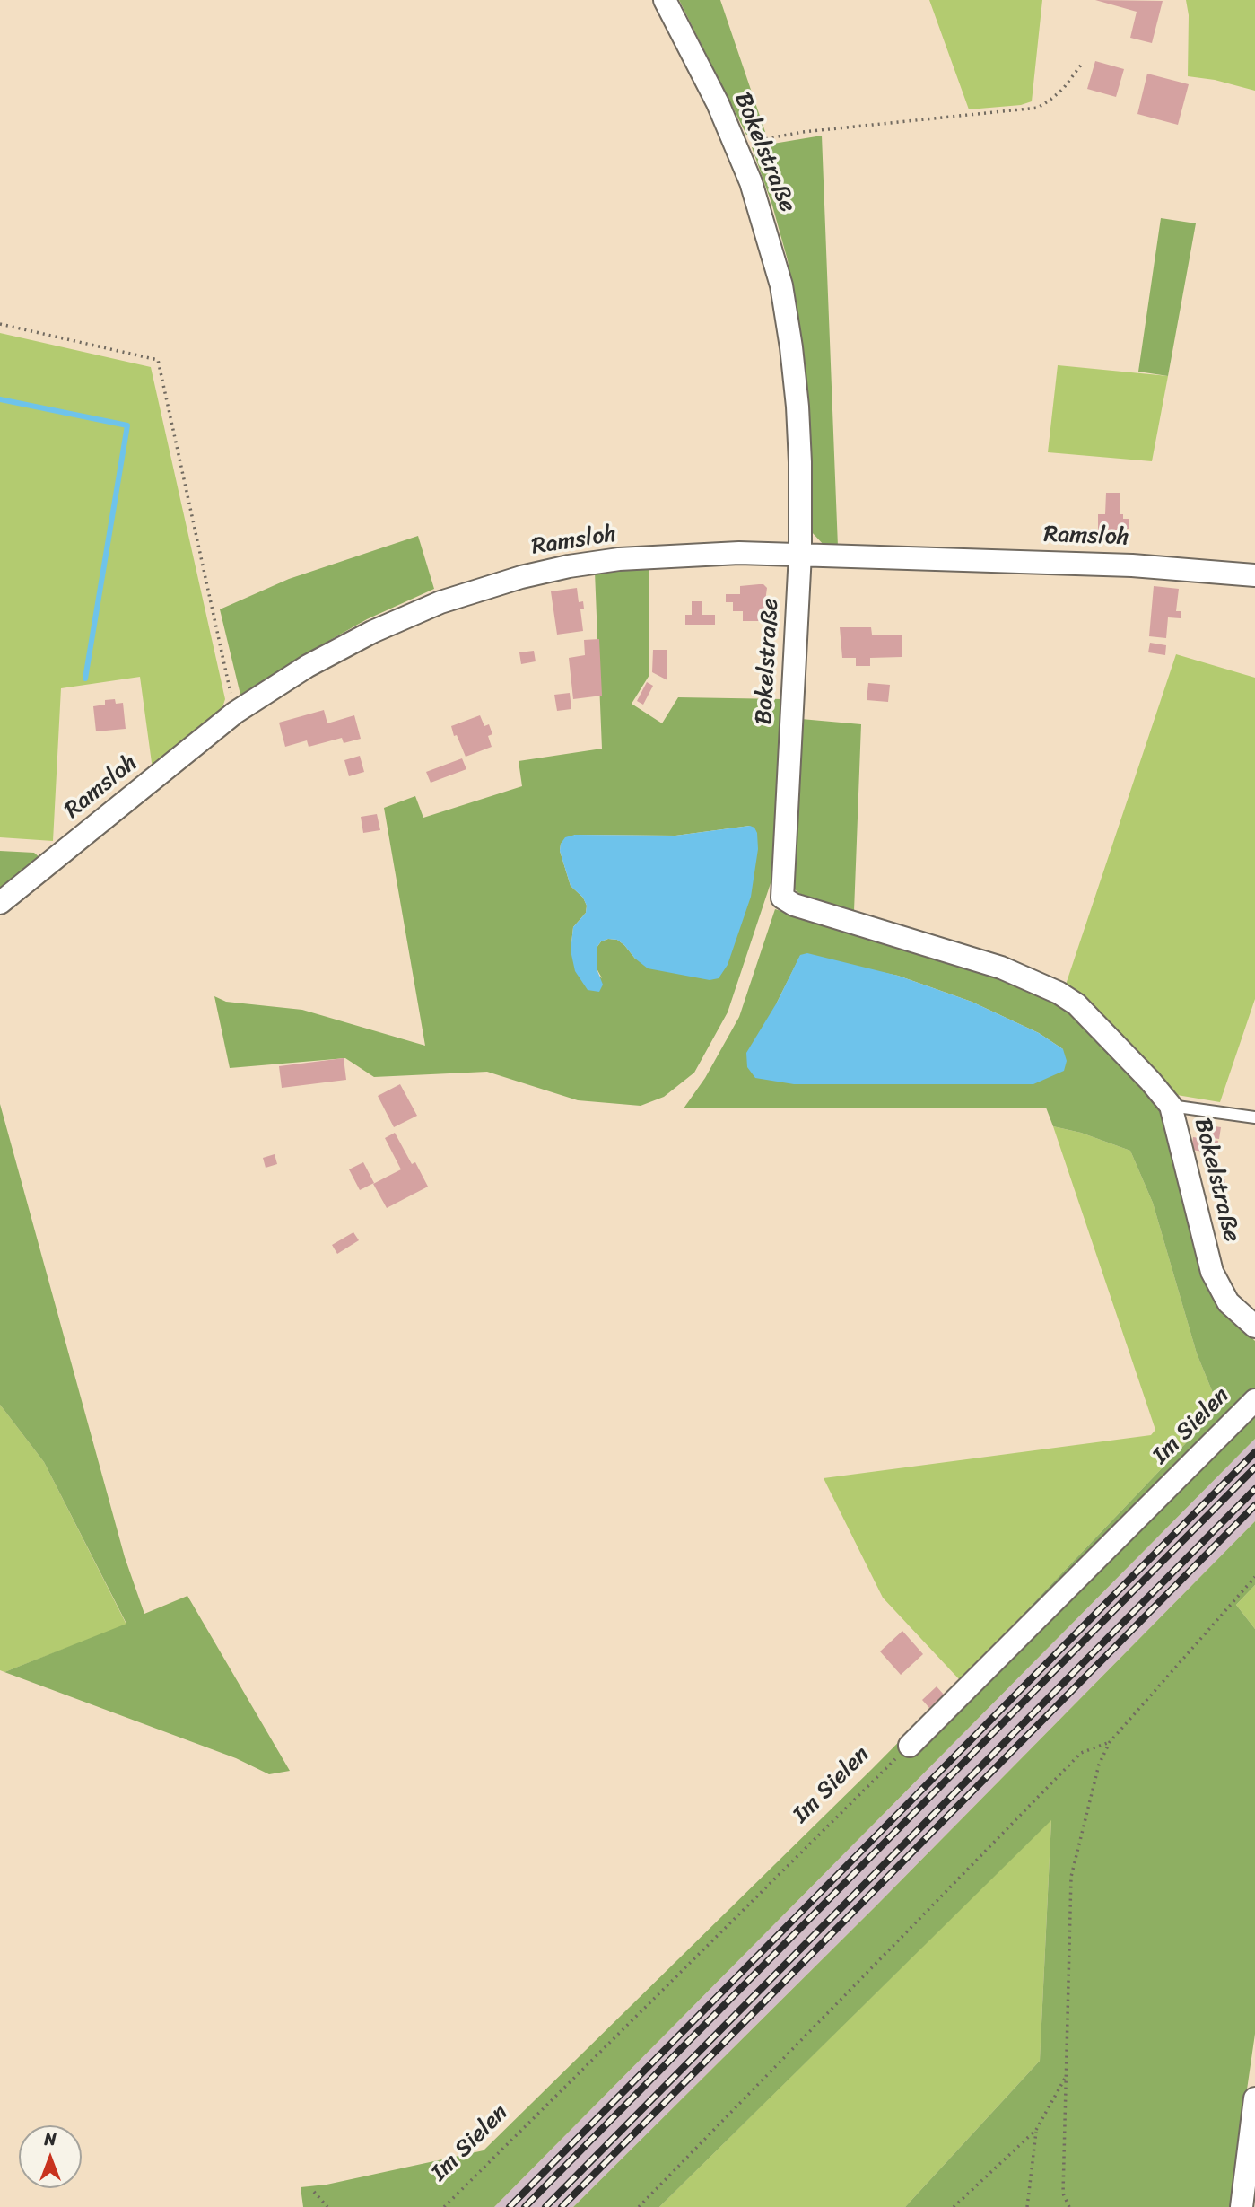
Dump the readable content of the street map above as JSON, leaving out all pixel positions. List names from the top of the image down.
{
  "streets": {
    "street": ["Bokelstraße", "Ramsloh", "Im Sielen"]
  },
  "crossings": [
    ["Bokelstraße", "Ramsloh"]
  ],
  "north": "top"
}
